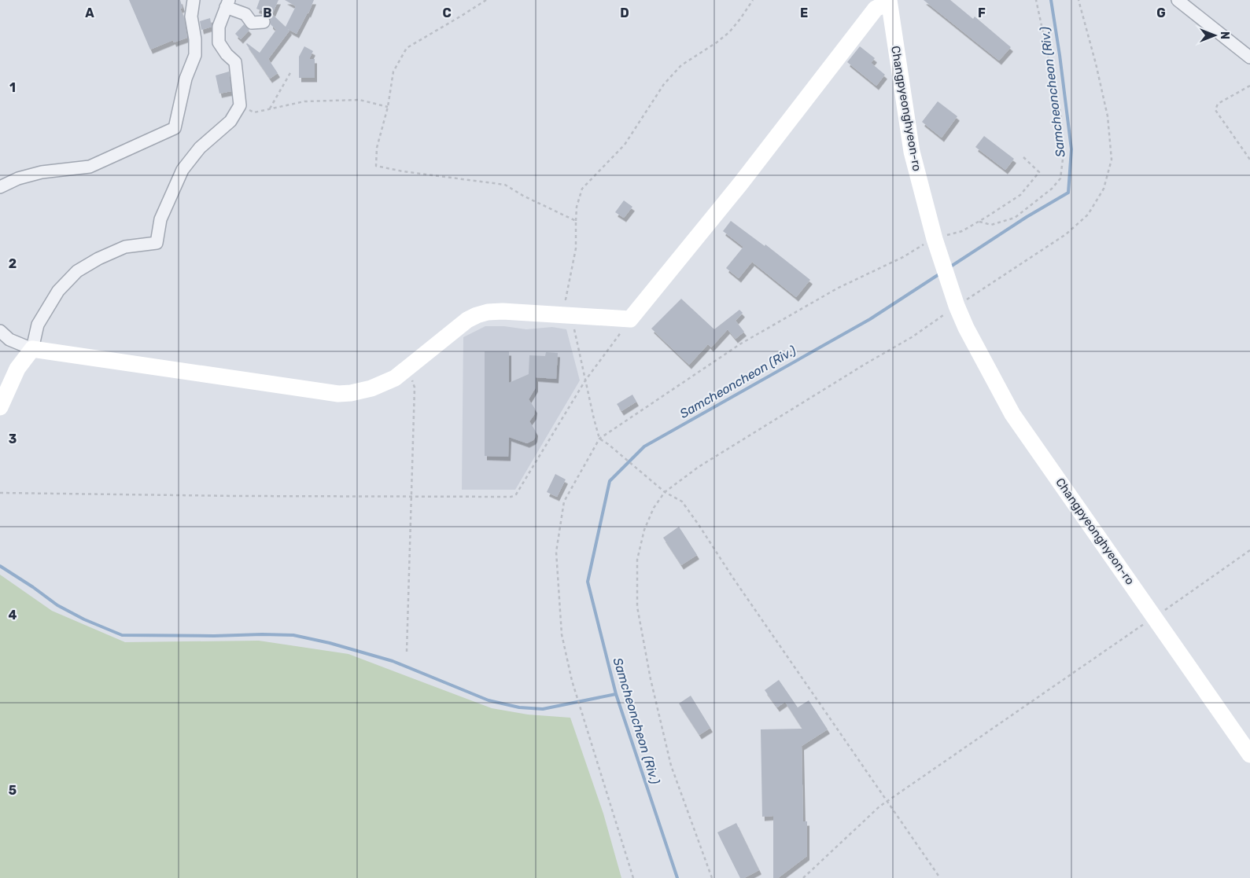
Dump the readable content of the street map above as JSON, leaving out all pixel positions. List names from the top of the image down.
{
  "streets": {
    "street": ["Changpyeonghyeon-ro"]
  },
  "water": ["Samcheoncheon (Riv.)"],
  "north": "right",
  "grid": {
    "columns": [
      "A",
      "B",
      "C",
      "D",
      "E",
      "F",
      "G"
    ],
    "rows": [
      "1",
      "2",
      "3",
      "4",
      "5"
    ]
  }
}
